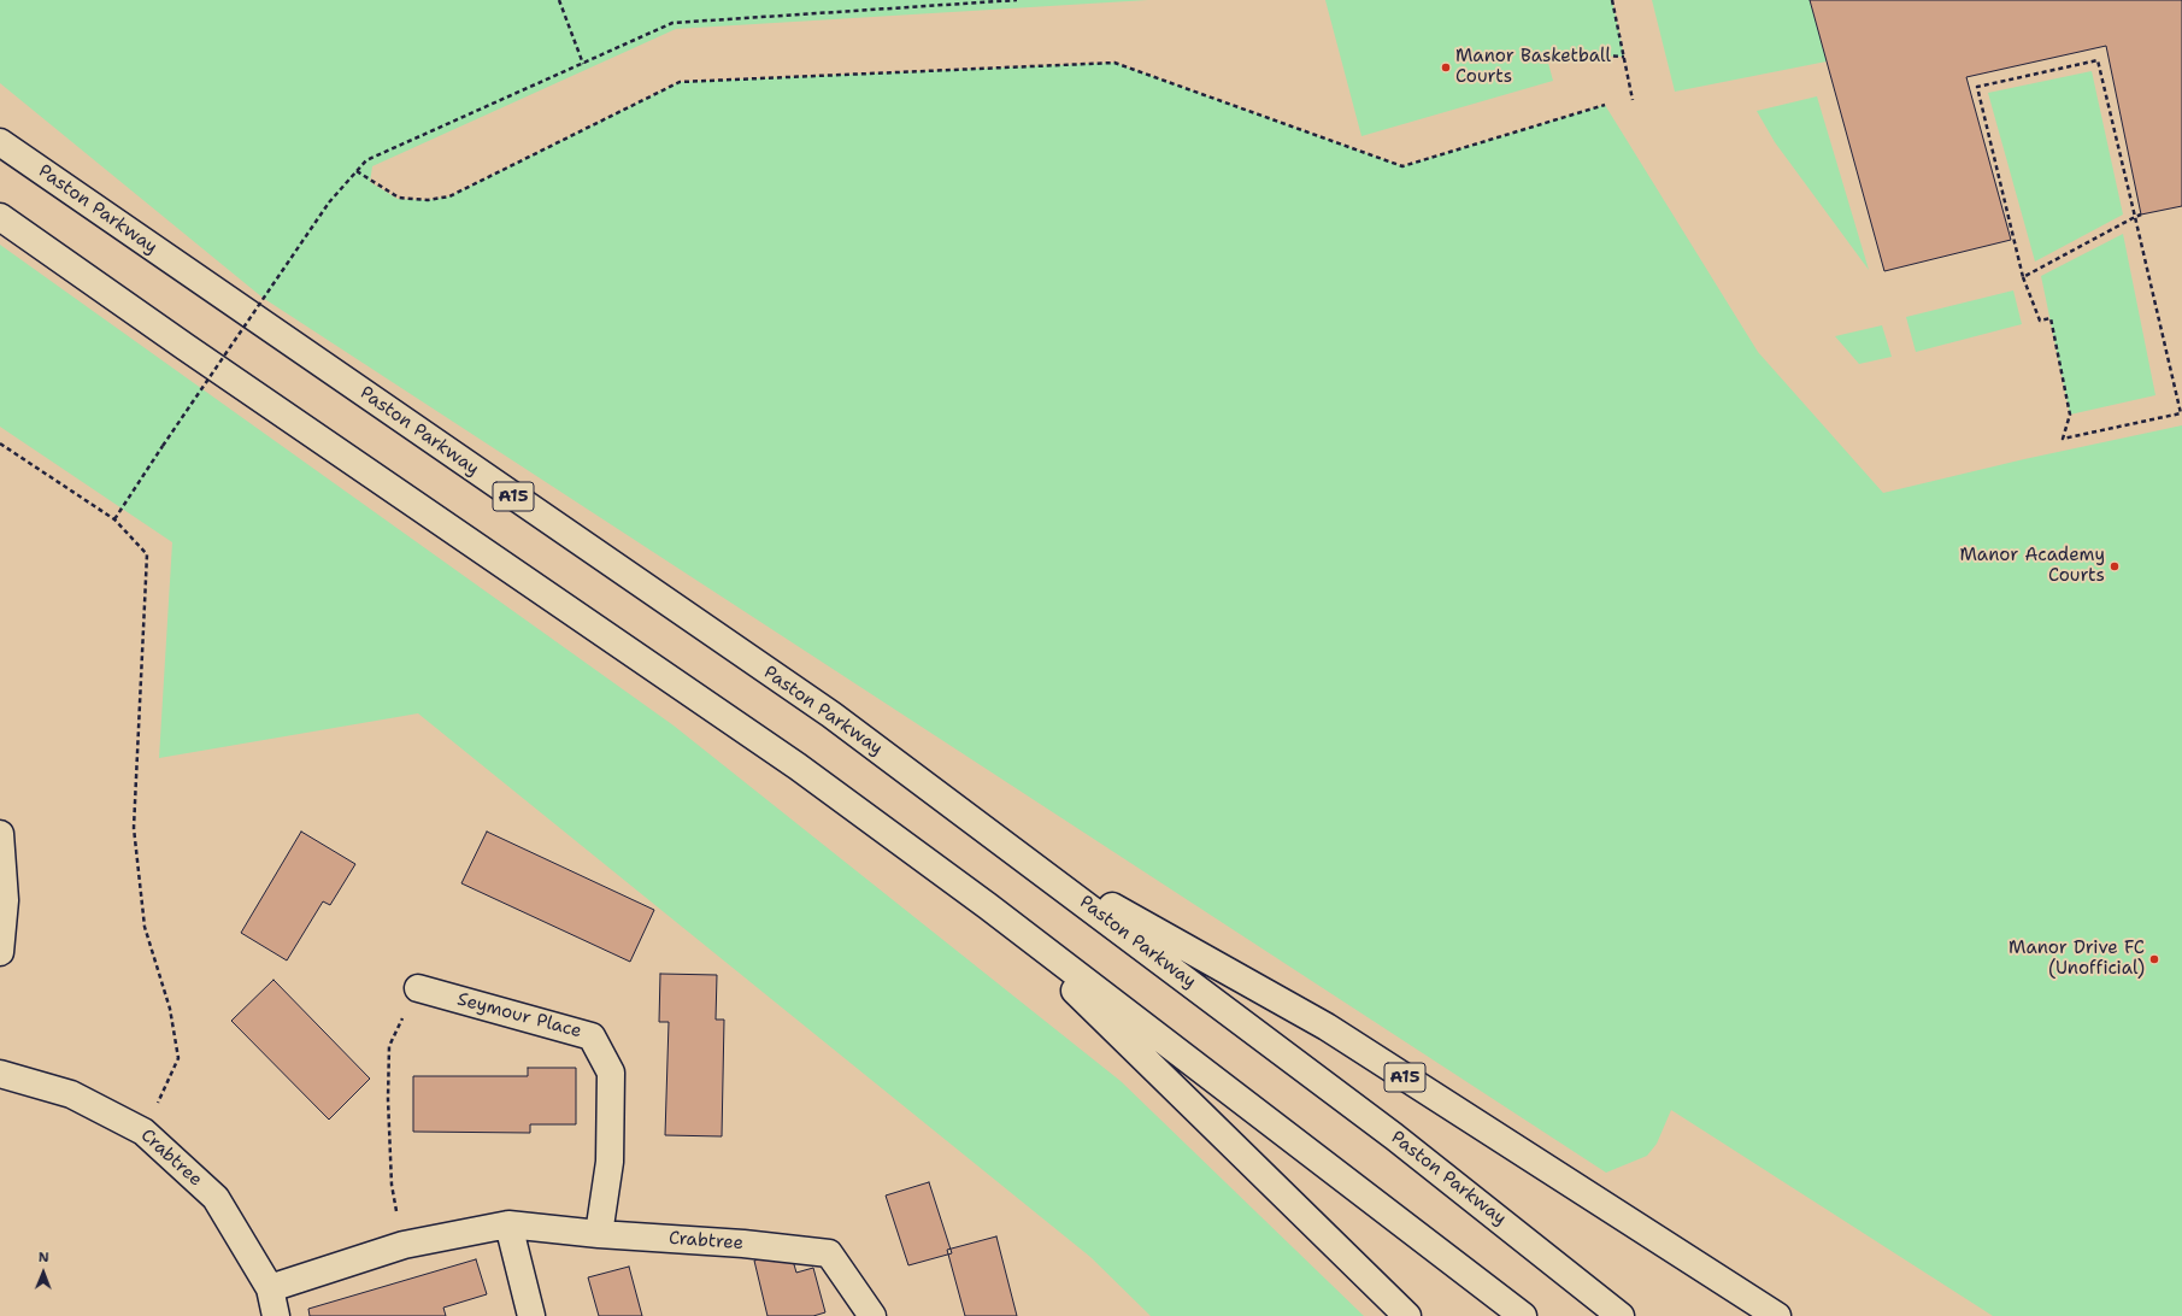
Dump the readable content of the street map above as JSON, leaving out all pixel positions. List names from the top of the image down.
{
  "streets": {
    "main road": [
      "Paston Parkway",
      "A15",
      "Seymour Place",
      "Crabtree"
    ]
  },
  "crossings": [
    ["Paston Parkway", "A15"],
    ["Seymour Place", "Crabtree"]
  ],
  "places": ["Manor Basketball Courts", "Manor Academy Courts", "Manor Drive FC (Unofficial)"],
  "north": "top"
}
